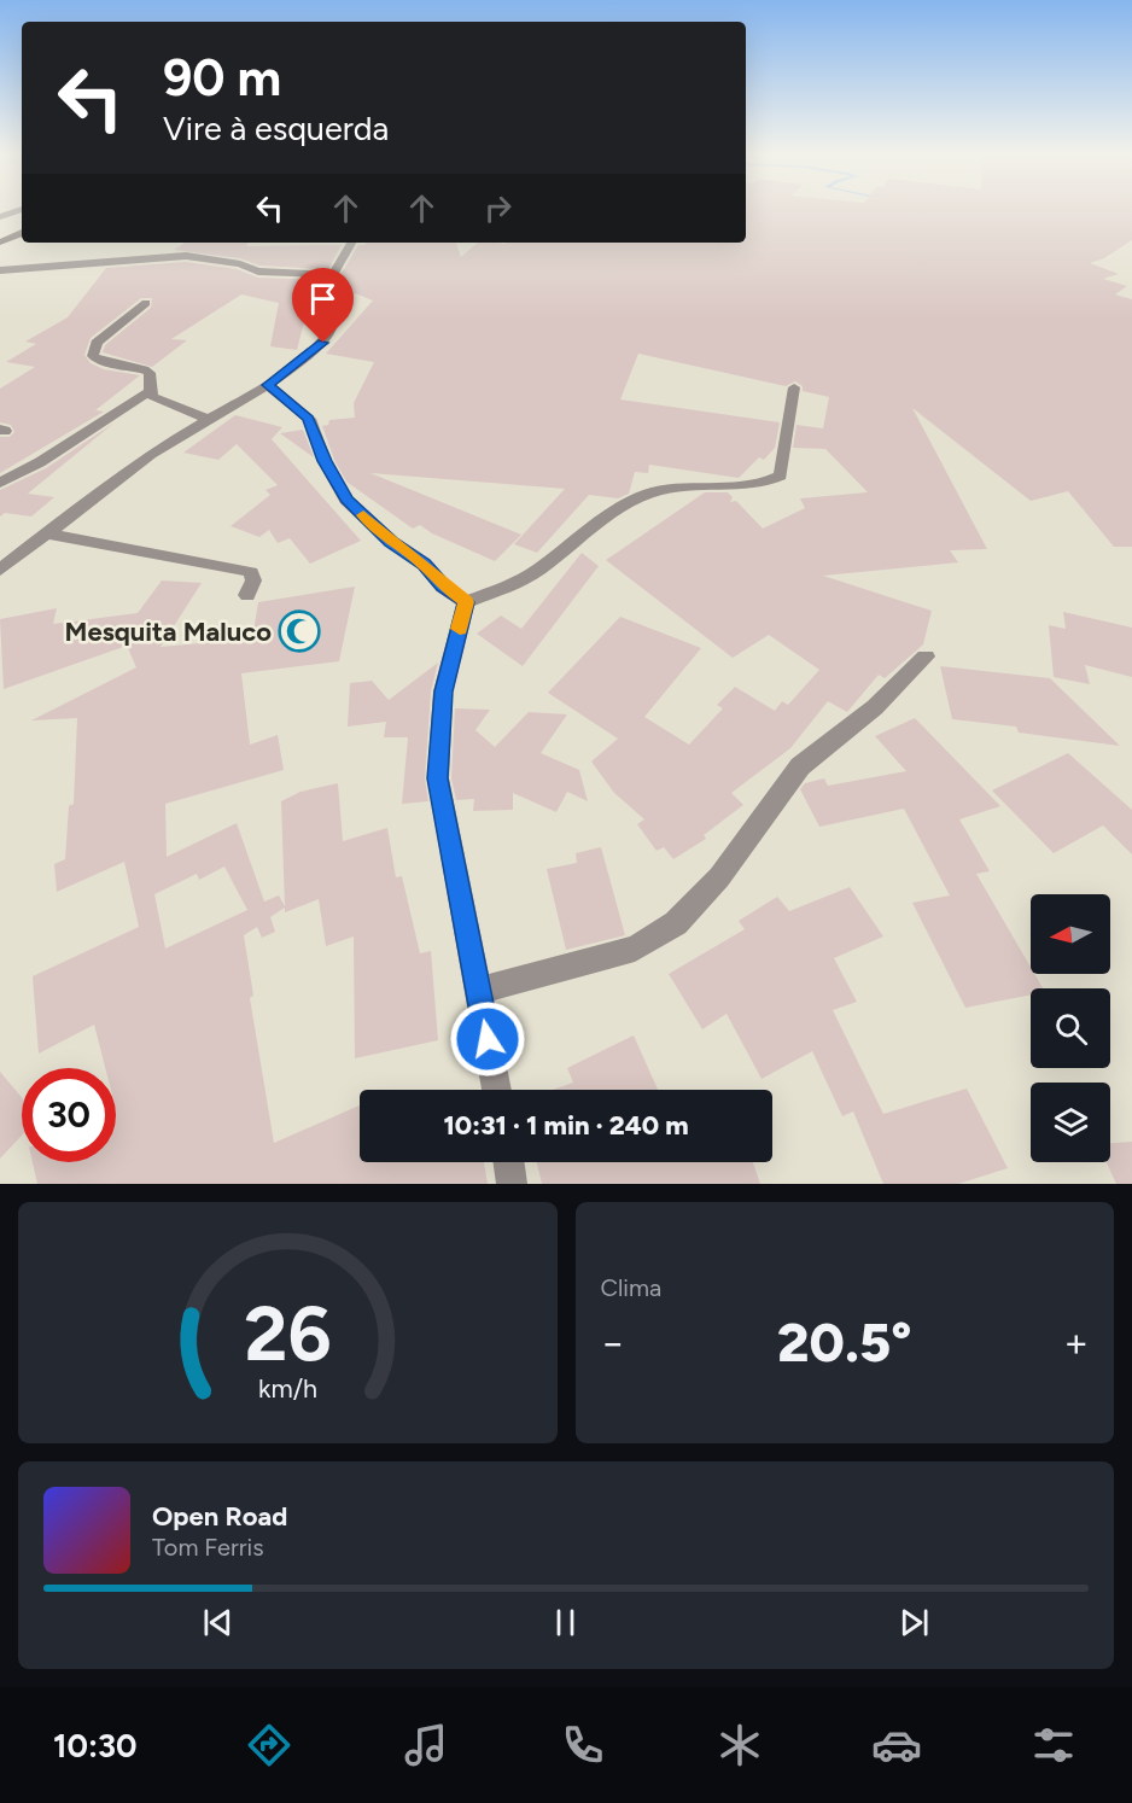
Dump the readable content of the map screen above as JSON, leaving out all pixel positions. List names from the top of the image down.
{
  "places": {
    "mosque": ["Mesquita Maluco"]
  },
  "north": "left",
  "page": {
    "turn": ["90 m", "Vire à esquerda"],
    "limit": "30",
    "trip": "10:31 · 1 min · 240 m",
    "tile": "Clima",
    "heat": ["−", "20.5°", "+"],
    "song": ["Open Road", "Tom Ferris"],
    "tabs": "10:30",
    "gauge": ["26", "km/h"]
  }
}
